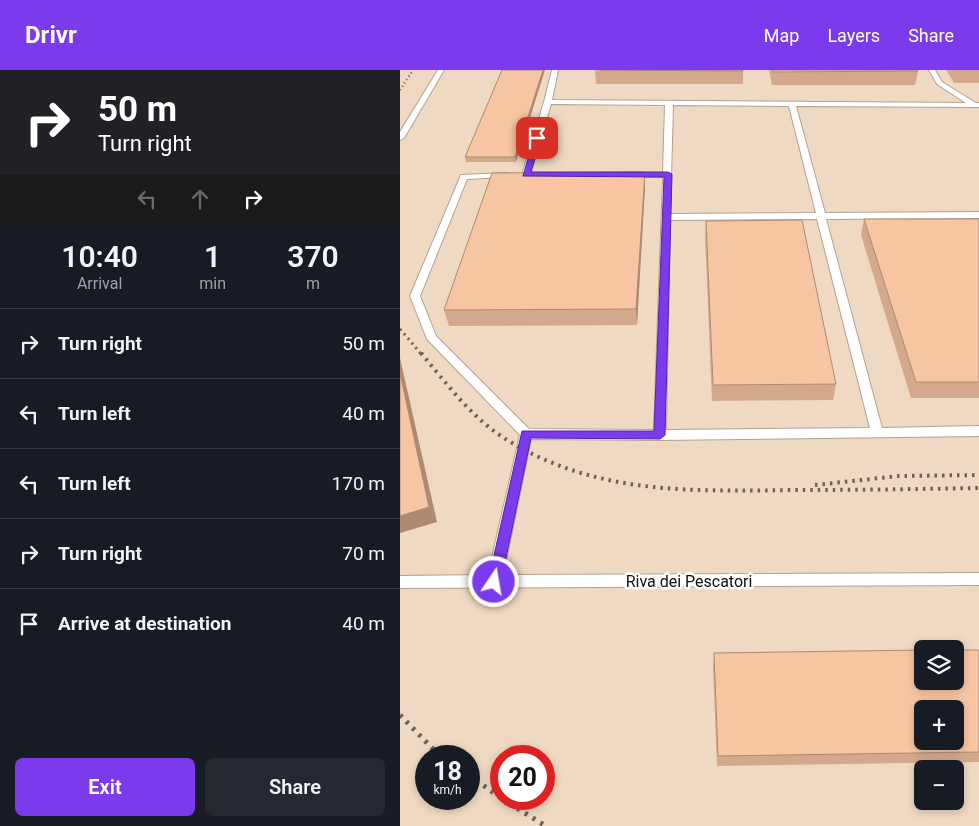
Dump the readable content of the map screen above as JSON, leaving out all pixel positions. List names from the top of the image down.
{
  "streets": {
    "lane": ["Riva dei Pescatori"]
  },
  "page": {
    "header": "Drivr",
    "nav": ["Map", "Layers", "Share"],
    "turn": ["50 m", "Turn right"],
    "eta": [
      "10:40",
      "Arrival",
      "1",
      "min",
      "370",
      "m"
    ],
    "list": [
      {
        "name": "Turn right",
        "value": "50 m"
      },
      {
        "name": "Turn left",
        "value": "40 m"
      },
      {
        "name": "Turn left",
        "value": "170 m"
      },
      {
        "name": "Turn right",
        "value": "70 m"
      },
      {
        "name": "Arrive at destination",
        "value": "40 m"
      }
    ],
    "map_buttons": ["+", "−"],
    "speed": "18 km/h",
    "limit": "20",
    "buttons": ["Exit", "Share"]
  }
}
